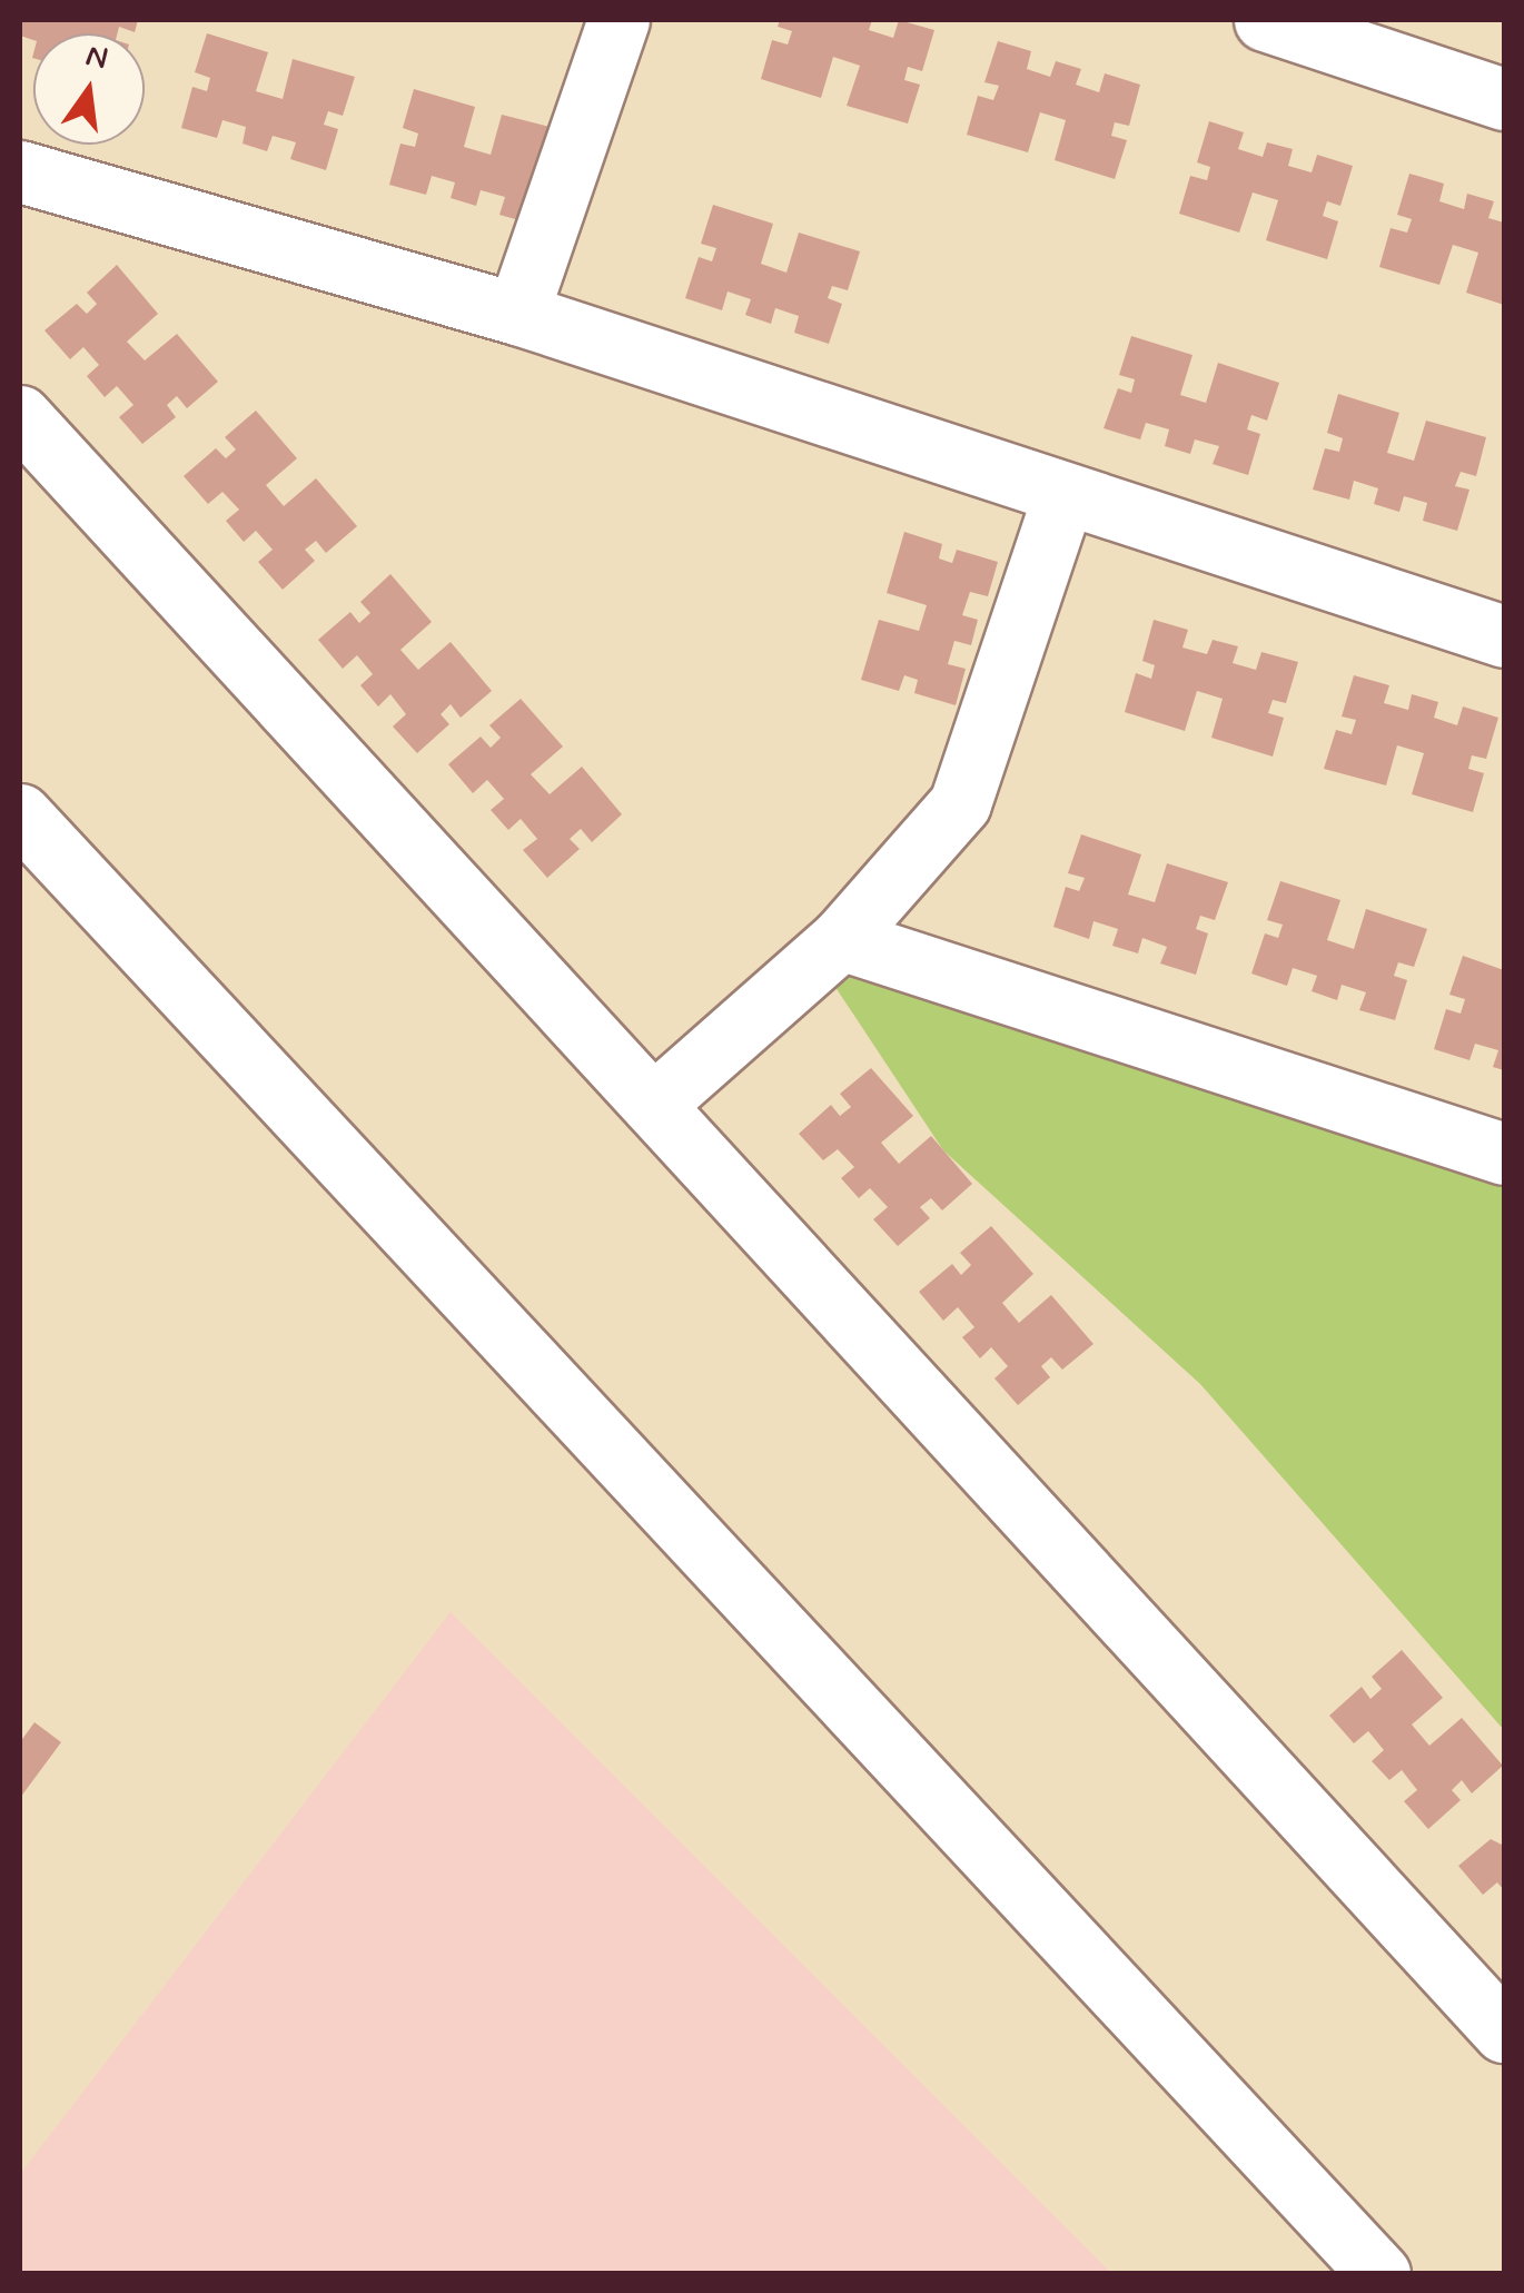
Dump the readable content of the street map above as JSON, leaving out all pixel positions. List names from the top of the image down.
{
  "north": "top"
}
